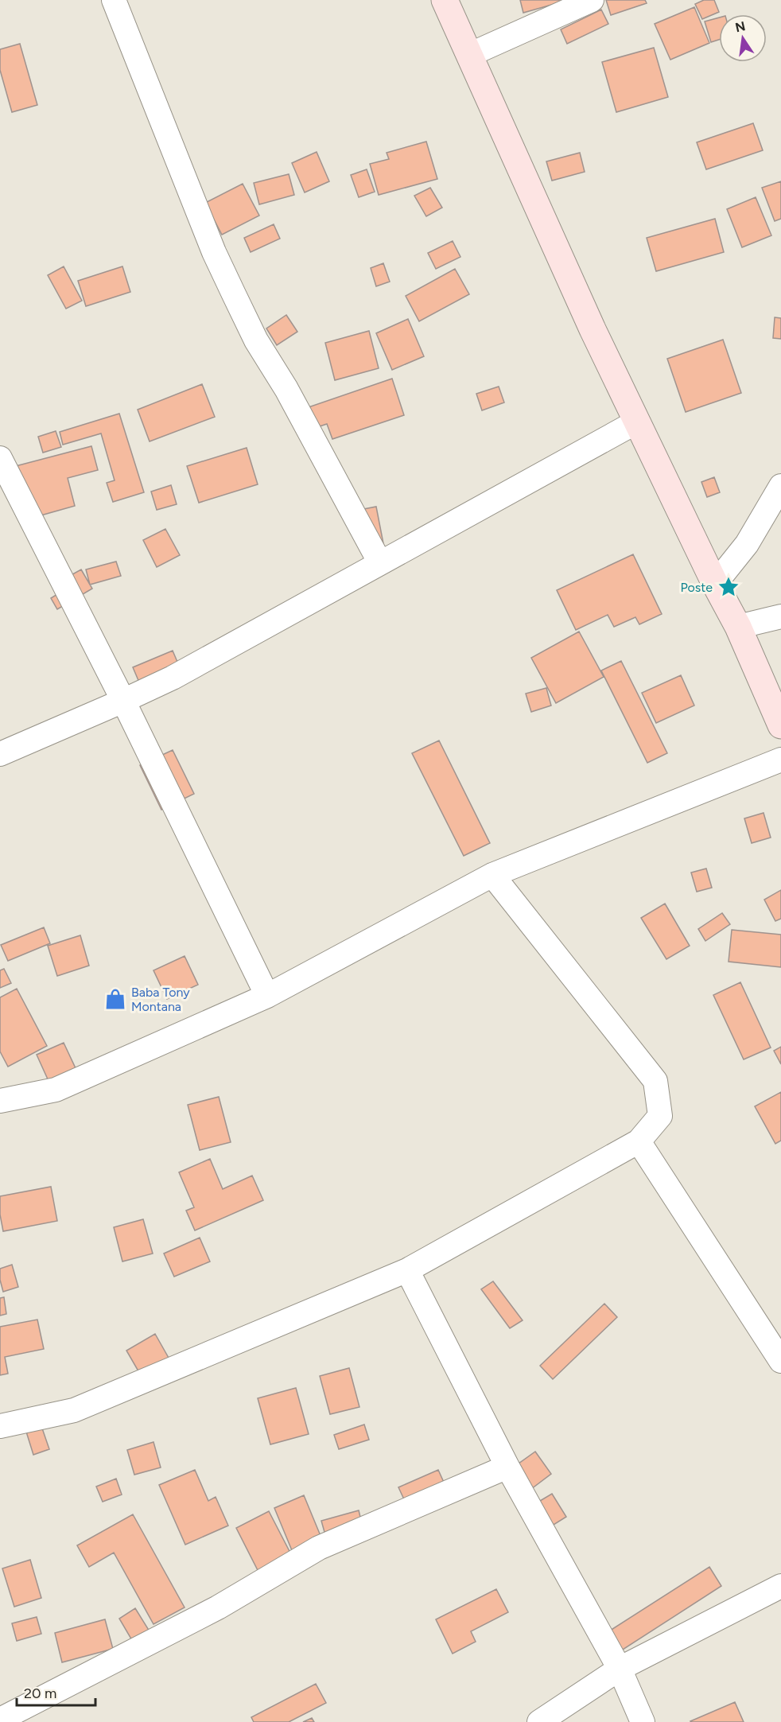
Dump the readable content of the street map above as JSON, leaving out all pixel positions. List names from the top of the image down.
{
  "places": {
    "place": ["Poste"],
    "shop": ["Baba Tony Montana"]
  },
  "scale_bar": "20 m",
  "north": "top"
}
